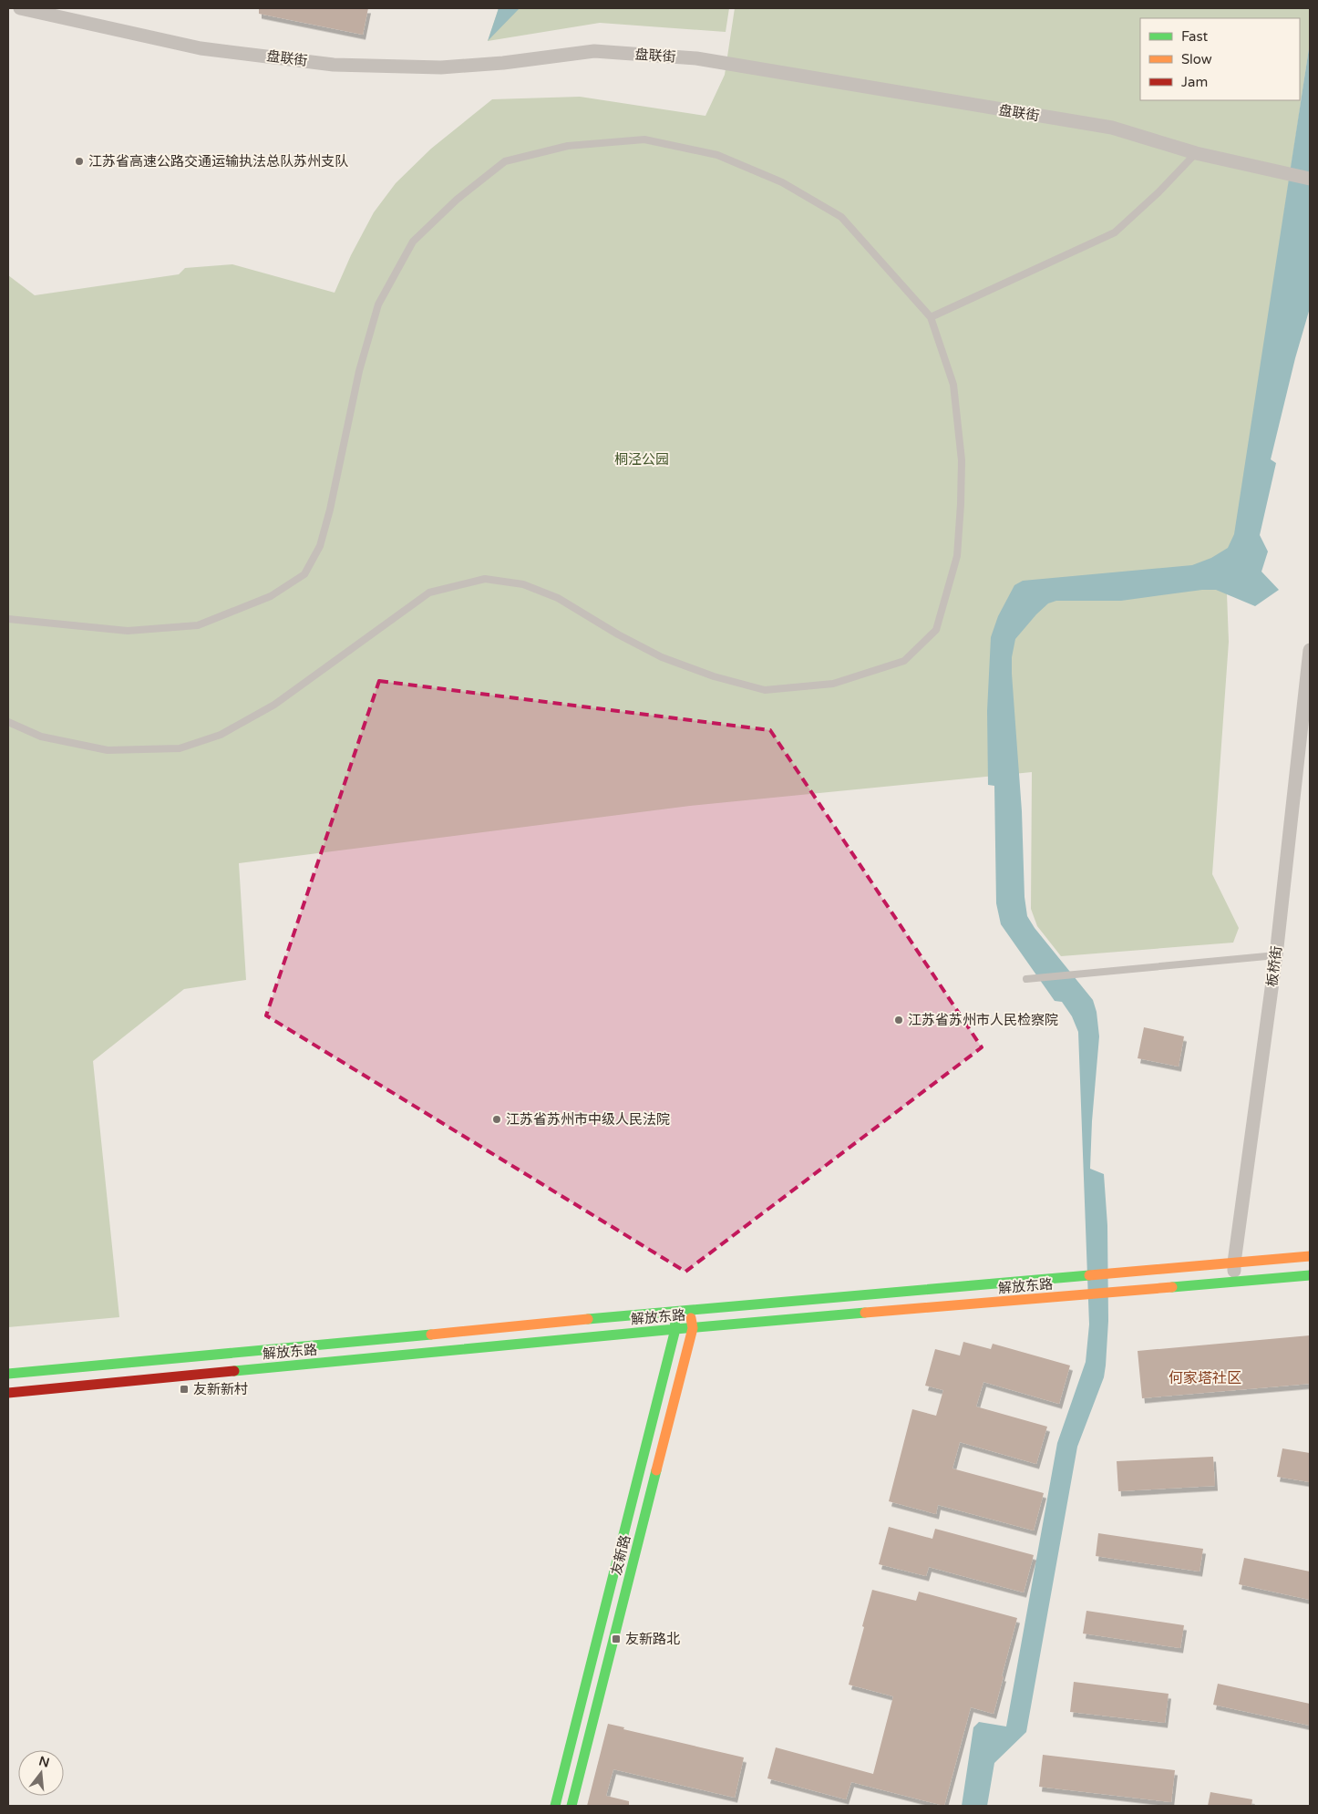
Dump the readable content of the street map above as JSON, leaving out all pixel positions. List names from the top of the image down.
{
  "streets": {
    "main road": ["解放东路", "友新路"],
    "street": ["盘联街", "板桥街"]
  },
  "crossings": [
    ["板桥街", "解放东路"],
    ["解放东路", "友新路"]
  ],
  "districts": ["何家塔社区"],
  "parks": ["桐泾公园"],
  "places": {
    "other": ["江苏省高速公路交通运输执法总队苏州支队", "江苏省苏州市人民检察院", "江苏省苏州市中级人民法院"],
    "transit": ["友新新村", "友新路北"]
  },
  "legend": ["Fast", "Slow", "Jam"],
  "north": "top"
}
